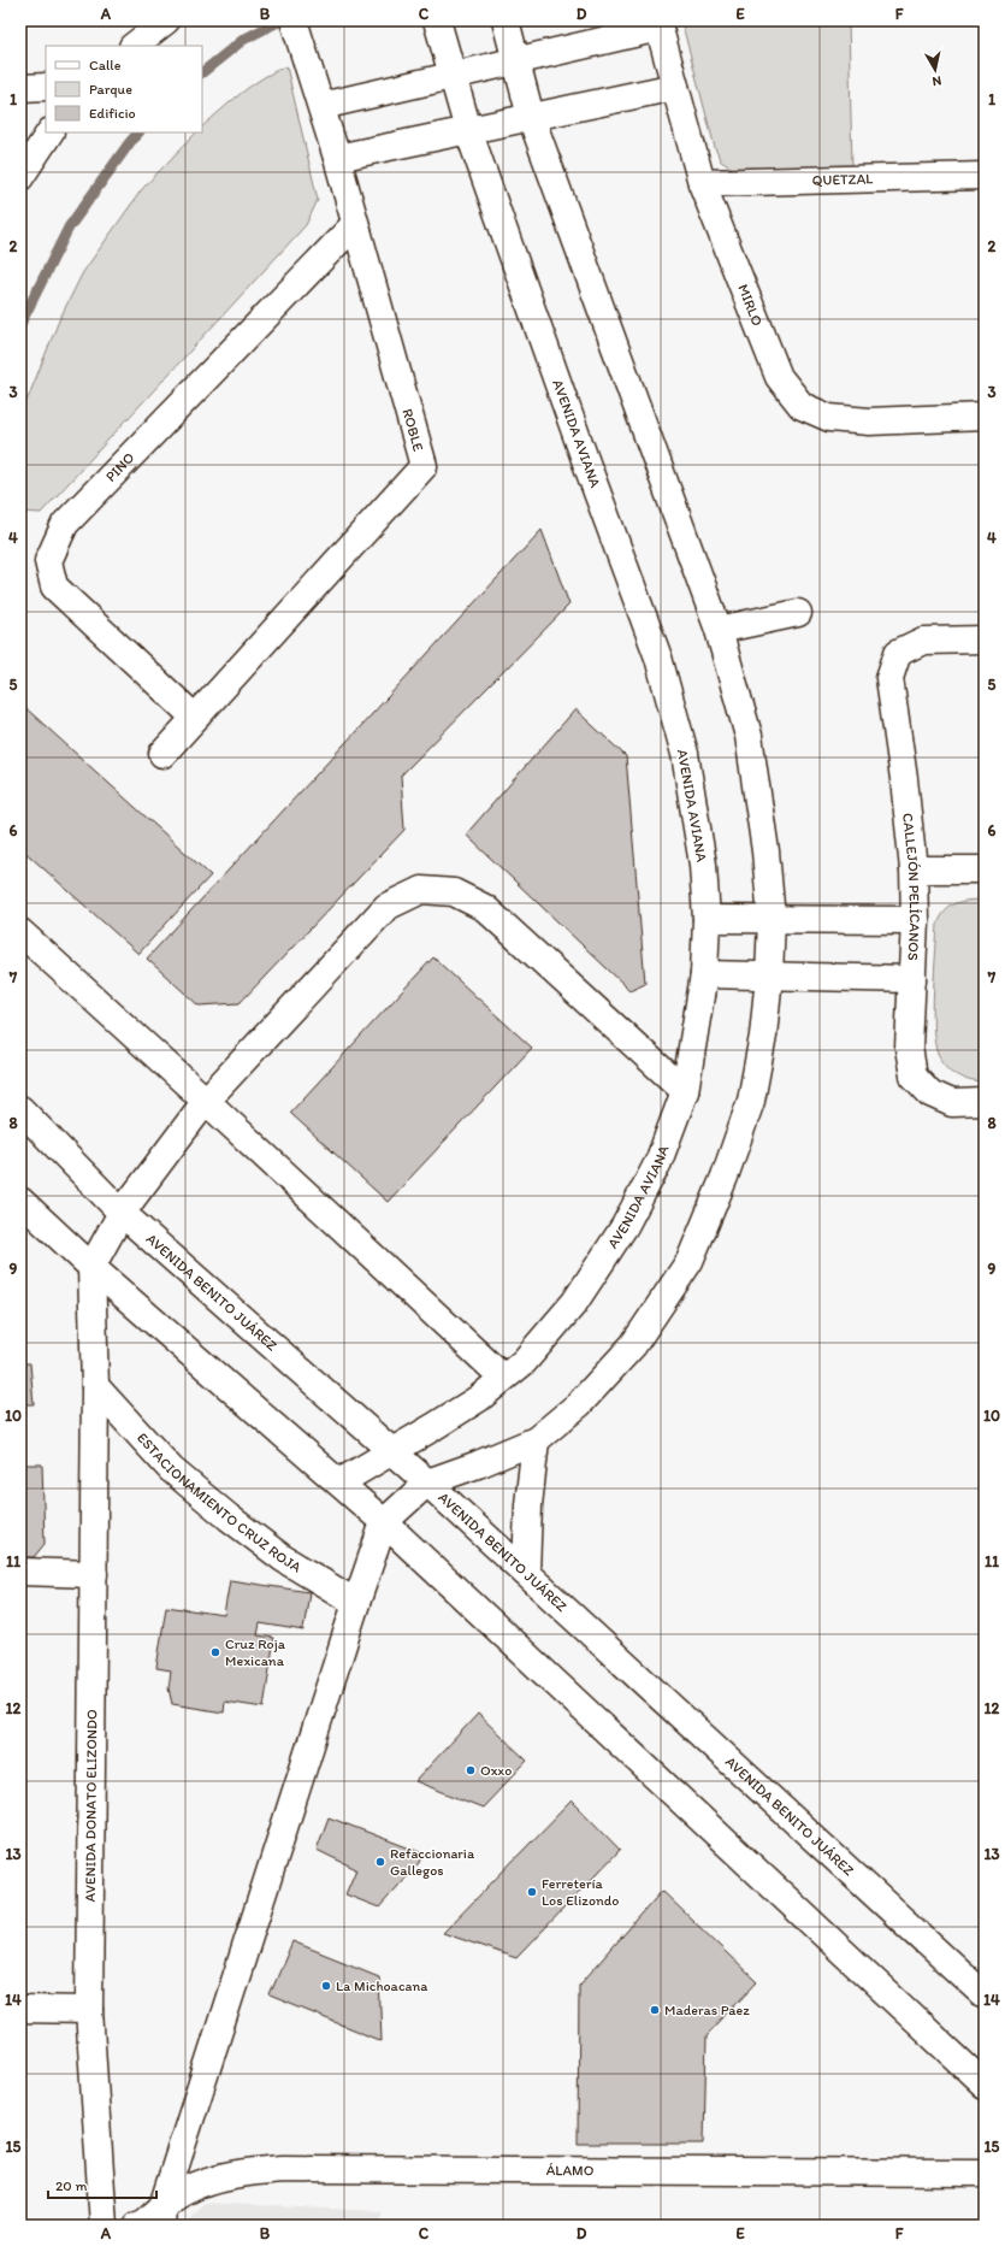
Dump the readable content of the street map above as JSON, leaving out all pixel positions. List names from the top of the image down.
{
  "streets": {
    "street": [
      "QUETZAL",
      "MIRLO",
      "ROBLE",
      "AVENIDA AVIANA",
      "PINO",
      "CALLEJÓN PELÍCANOS",
      "AVENIDA BENITO JUÁREZ",
      "ESTACIONAMIENTO CRUZ ROJA",
      "AVENIDA DONATO ELIZONDO",
      "ÁLAMO"
    ]
  },
  "crossings": [
    ["QUETZAL", "MIRLO"],
    ["ROBLE", "PINO"],
    ["AVENIDA AVIANA", "AVENIDA BENITO JUÁREZ"],
    ["ESTACIONAMIENTO CRUZ ROJA", "AVENIDA DONATO ELIZONDO"]
  ],
  "places": [
    "Cruz Roja Mexicana",
    "Oxxo",
    "Refaccionaria Gallegos",
    "Ferretería Los Elizondo",
    "La Michoacana",
    "Maderas Paez"
  ],
  "legend": ["Calle", "Parque", "Edificio"],
  "scale_bar": "20 m",
  "north": "bottom",
  "grid": {
    "columns": [
      "A",
      "B",
      "C",
      "D",
      "E",
      "F"
    ],
    "rows": [
      "1",
      "2",
      "3",
      "4",
      "5",
      "6",
      "7",
      "8",
      "9",
      "10",
      "11",
      "12",
      "13",
      "14",
      "15"
    ]
  }
}
